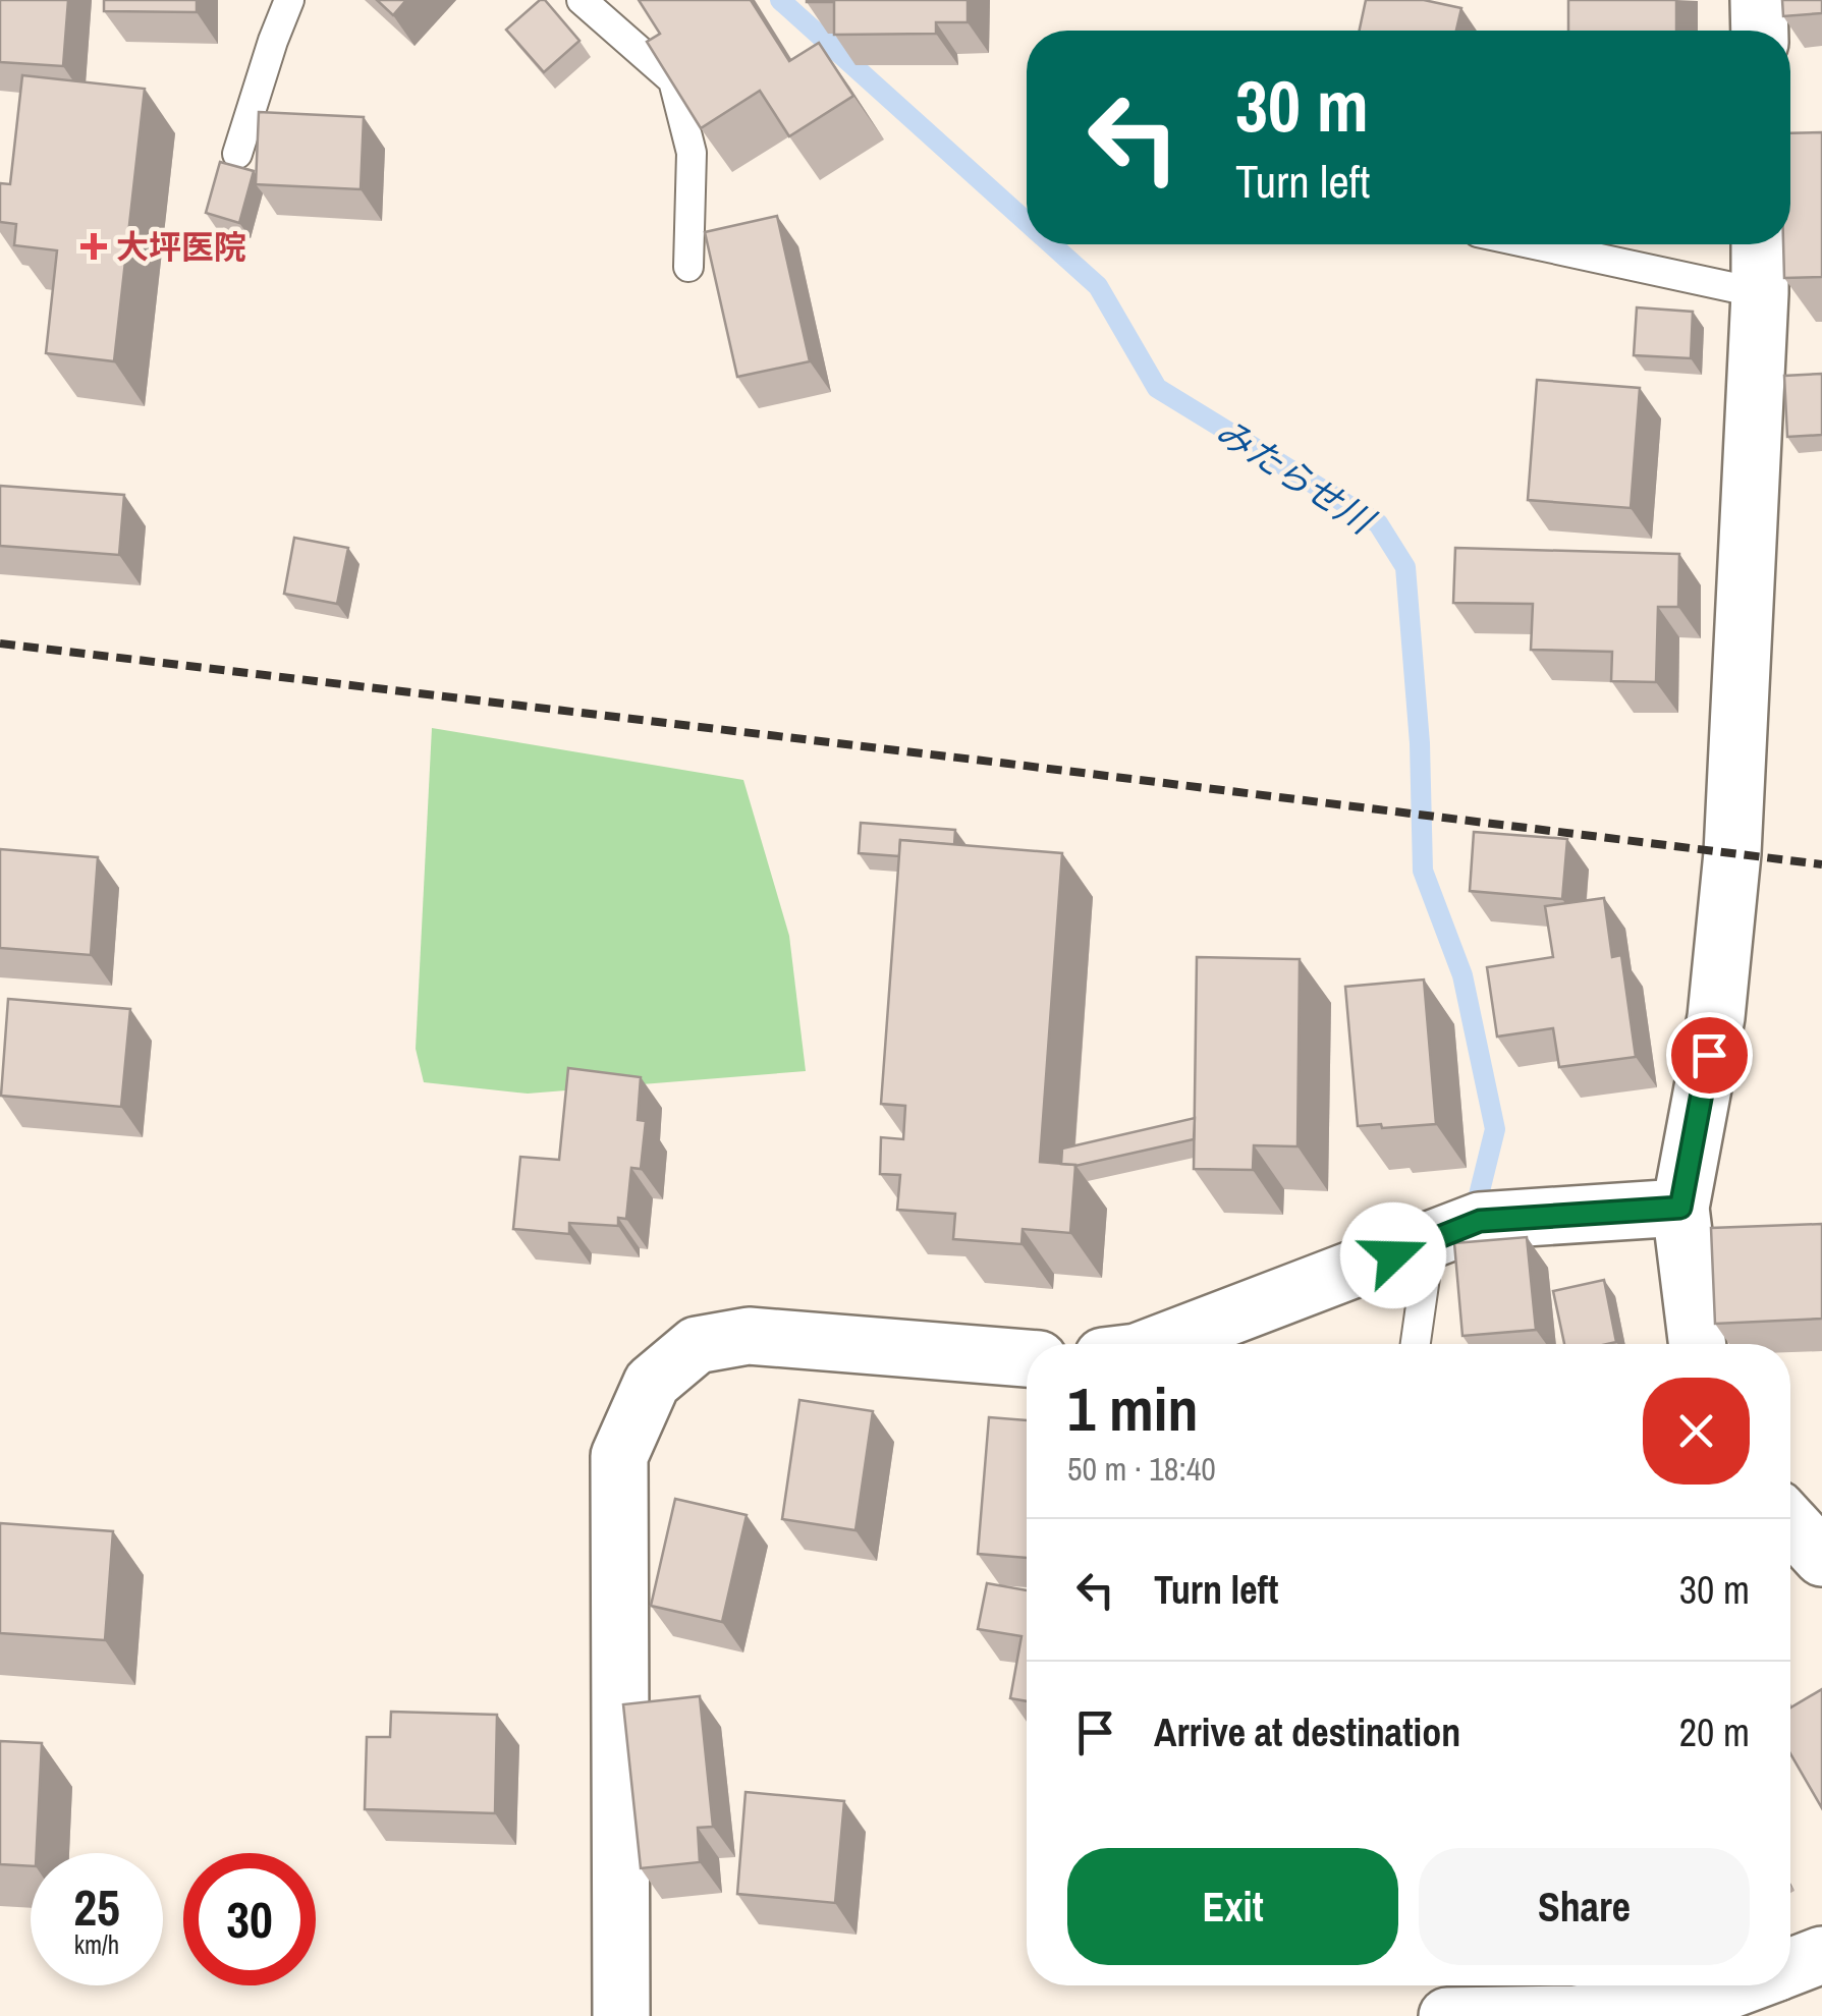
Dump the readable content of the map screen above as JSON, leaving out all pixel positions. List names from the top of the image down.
{
  "water": ["みたらせ川"],
  "places": {
    "health": ["大坪医院"]
  },
  "page": {
    "turn": ["30 m", "Turn left"],
    "heading": ["1 min", "50 m · 18:40"],
    "list": [
      {
        "name": "Turn left",
        "value": "30 m"
      },
      {
        "name": "Arrive at destination",
        "value": "20 m"
      }
    ],
    "buttons": ["Exit", "Share"],
    "speed": "25 km/h",
    "limit": "30"
  }
}
